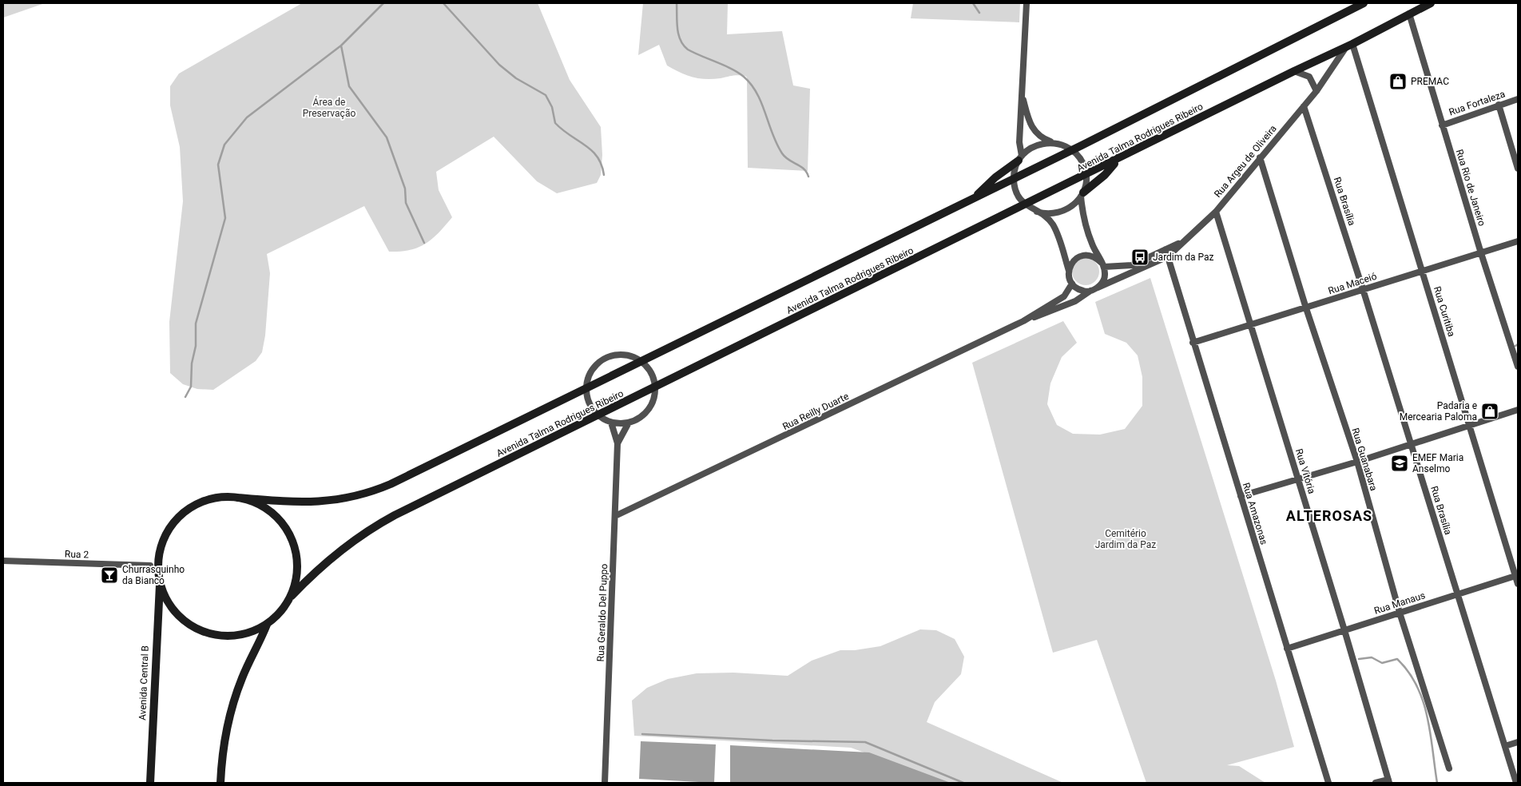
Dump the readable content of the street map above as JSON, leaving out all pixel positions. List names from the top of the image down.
{
  "streets": {
    "main road": ["Avenida Talma Rodrigues Ribeiro", "Avenida Central B"],
    "street": [
      "Rua Fortaleza",
      "Rua Argeu de Oliveira",
      "Rua Rio de Janeiro",
      "Rua Brasília",
      "Rua Maceió",
      "Rua Curitiba",
      "Rua Reilly Duarte",
      "Rua Guanabara",
      "Rua Vitória",
      "Rua Amazonas",
      "Rua 2",
      "Rua Manaus",
      "Rua Geraldo Del Puppo"
    ]
  },
  "crossings": [
    ["Rua Fortaleza", "Rua Rio de Janeiro"],
    ["Avenida Talma Rodrigues Ribeiro", "Rua Argeu de Oliveira"],
    ["Avenida Talma Rodrigues Ribeiro", "Rua Rio de Janeiro"],
    ["Avenida Talma Rodrigues Ribeiro", "Rua Curitiba"],
    ["Avenida Talma Rodrigues Ribeiro", "Avenida Central B"],
    ["Rua Argeu de Oliveira", "Rua Brasília"],
    ["Rua Argeu de Oliveira", "Rua Curitiba"],
    ["Rua Argeu de Oliveira", "Rua Guanabara"],
    ["Rua Argeu de Oliveira", "Rua Vitória"],
    ["Rua Rio de Janeiro", "Rua Maceió"],
    ["Rua Brasília", "Rua Maceió"],
    ["Rua Brasília", "Rua Manaus"],
    ["Rua Maceió", "Rua Curitiba"],
    ["Rua Maceió", "Rua Guanabara"],
    ["Rua Maceió", "Rua Vitória"],
    ["Rua Maceió", "Rua Amazonas"],
    ["Rua Curitiba", "Rua Manaus"],
    ["Rua Reilly Duarte", "Rua Geraldo Del Puppo"],
    ["Rua Guanabara", "Rua Manaus"],
    ["Rua Vitória", "Rua Manaus"],
    ["Rua Amazonas", "Rua Manaus"]
  ],
  "districts": ["ALTEROSAS"],
  "parks": ["Área de Preservação", "Cemitério Jardim da Paz"],
  "places": {
    "shop": ["PREMAC", "Padaria e Mercearia Paloma"],
    "bus stop": ["Jardim da Paz"],
    "school or university": ["EMEF Maria Anselmo"],
    "bar": ["Churrasquinho da Bianco"]
  }
}
